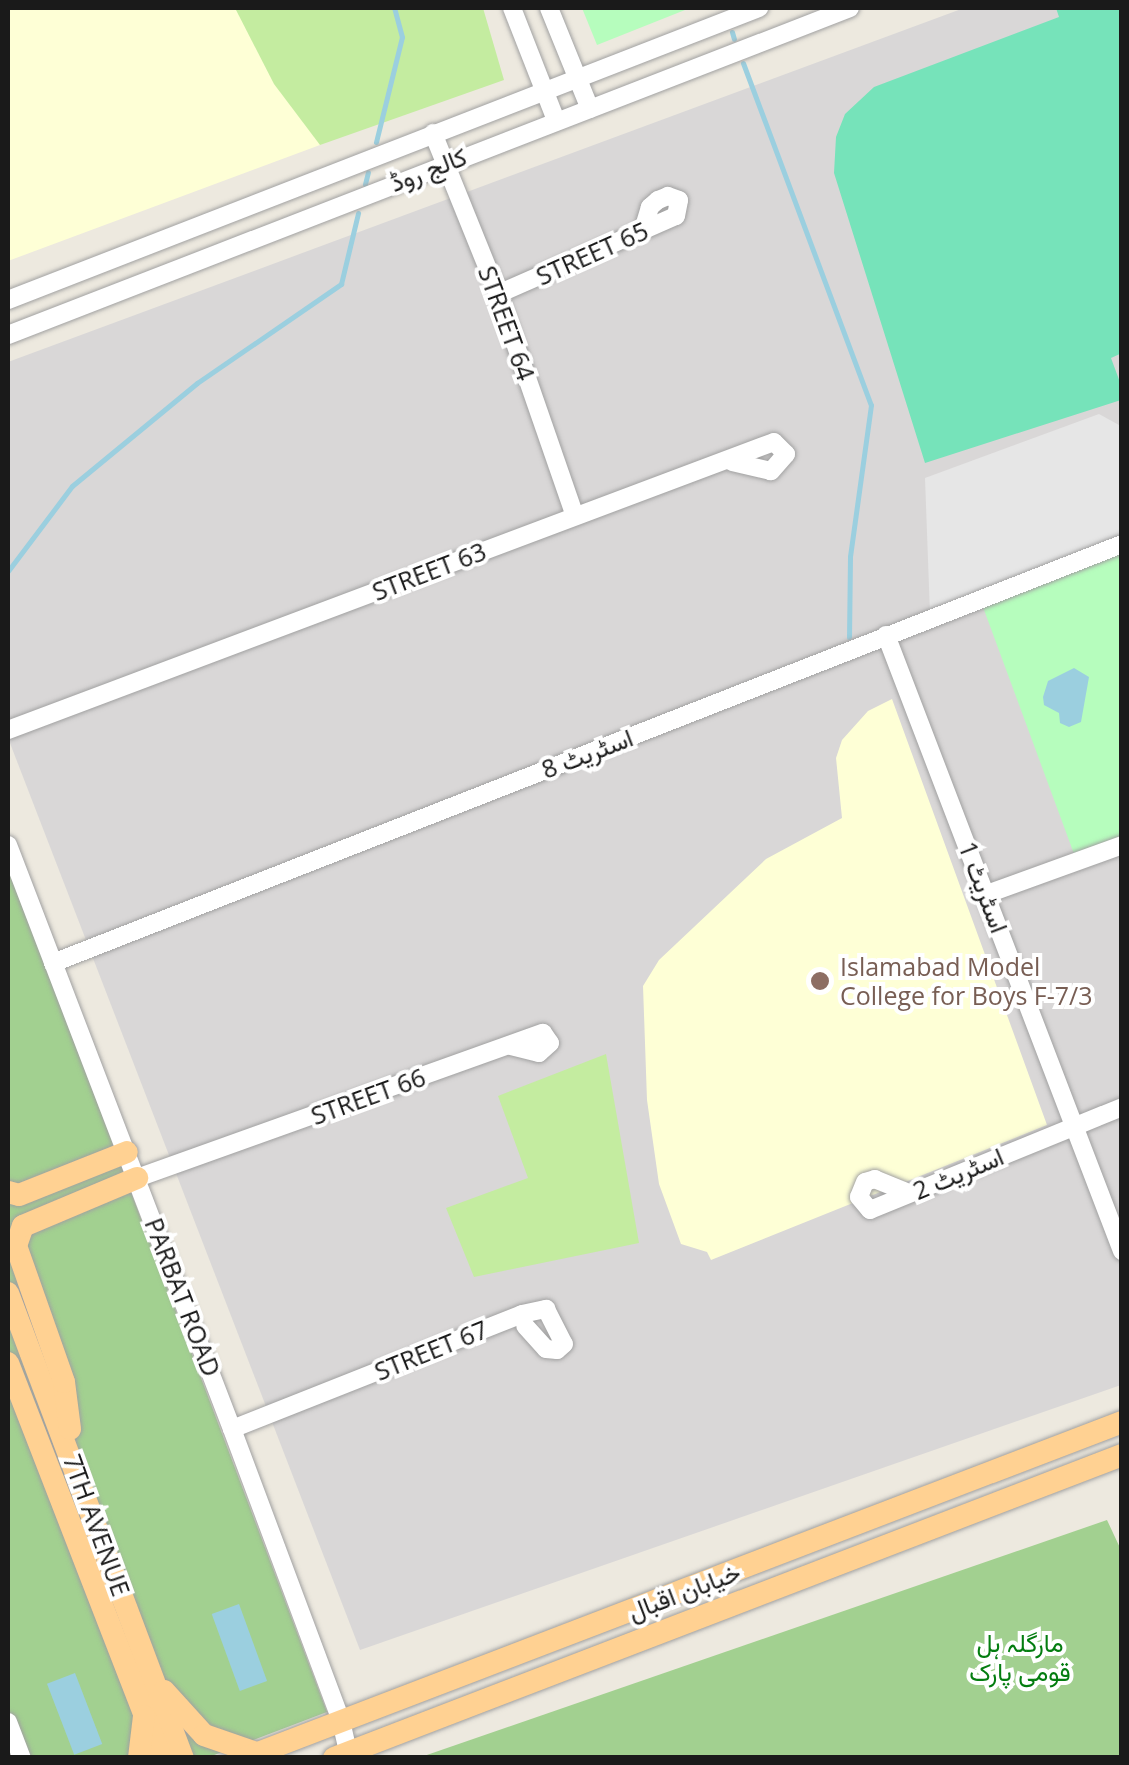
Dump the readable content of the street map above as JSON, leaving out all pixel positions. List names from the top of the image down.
{
  "streets": {
    "main road": ["7TH AVENUE", "خیابان اقبال"],
    "street": [
      "کالج روڈ",
      "STREET 65",
      "STREET 64",
      "STREET 63",
      "اسٹریٹ 8",
      "اسٹریٹ 1",
      "STREET 66",
      "اسٹریٹ 2",
      "PARBAT ROAD",
      "STREET 67"
    ]
  },
  "crossings": [
    ["کالج روڈ", "STREET 64"],
    ["STREET 65", "STREET 64"],
    ["STREET 64", "STREET 63"],
    ["اسٹریٹ 8", "اسٹریٹ 1"],
    ["اسٹریٹ 8", "PARBAT ROAD"],
    ["اسٹریٹ 1", "اسٹریٹ 2"],
    ["STREET 66", "PARBAT ROAD"],
    ["PARBAT ROAD", "STREET 67"],
    ["PARBAT ROAD", "خیابان اقبال"]
  ],
  "parks": ["مارگلہ ہل قومی پارک"],
  "places": ["Islamabad Model College for Boys F-7/3"]
}
